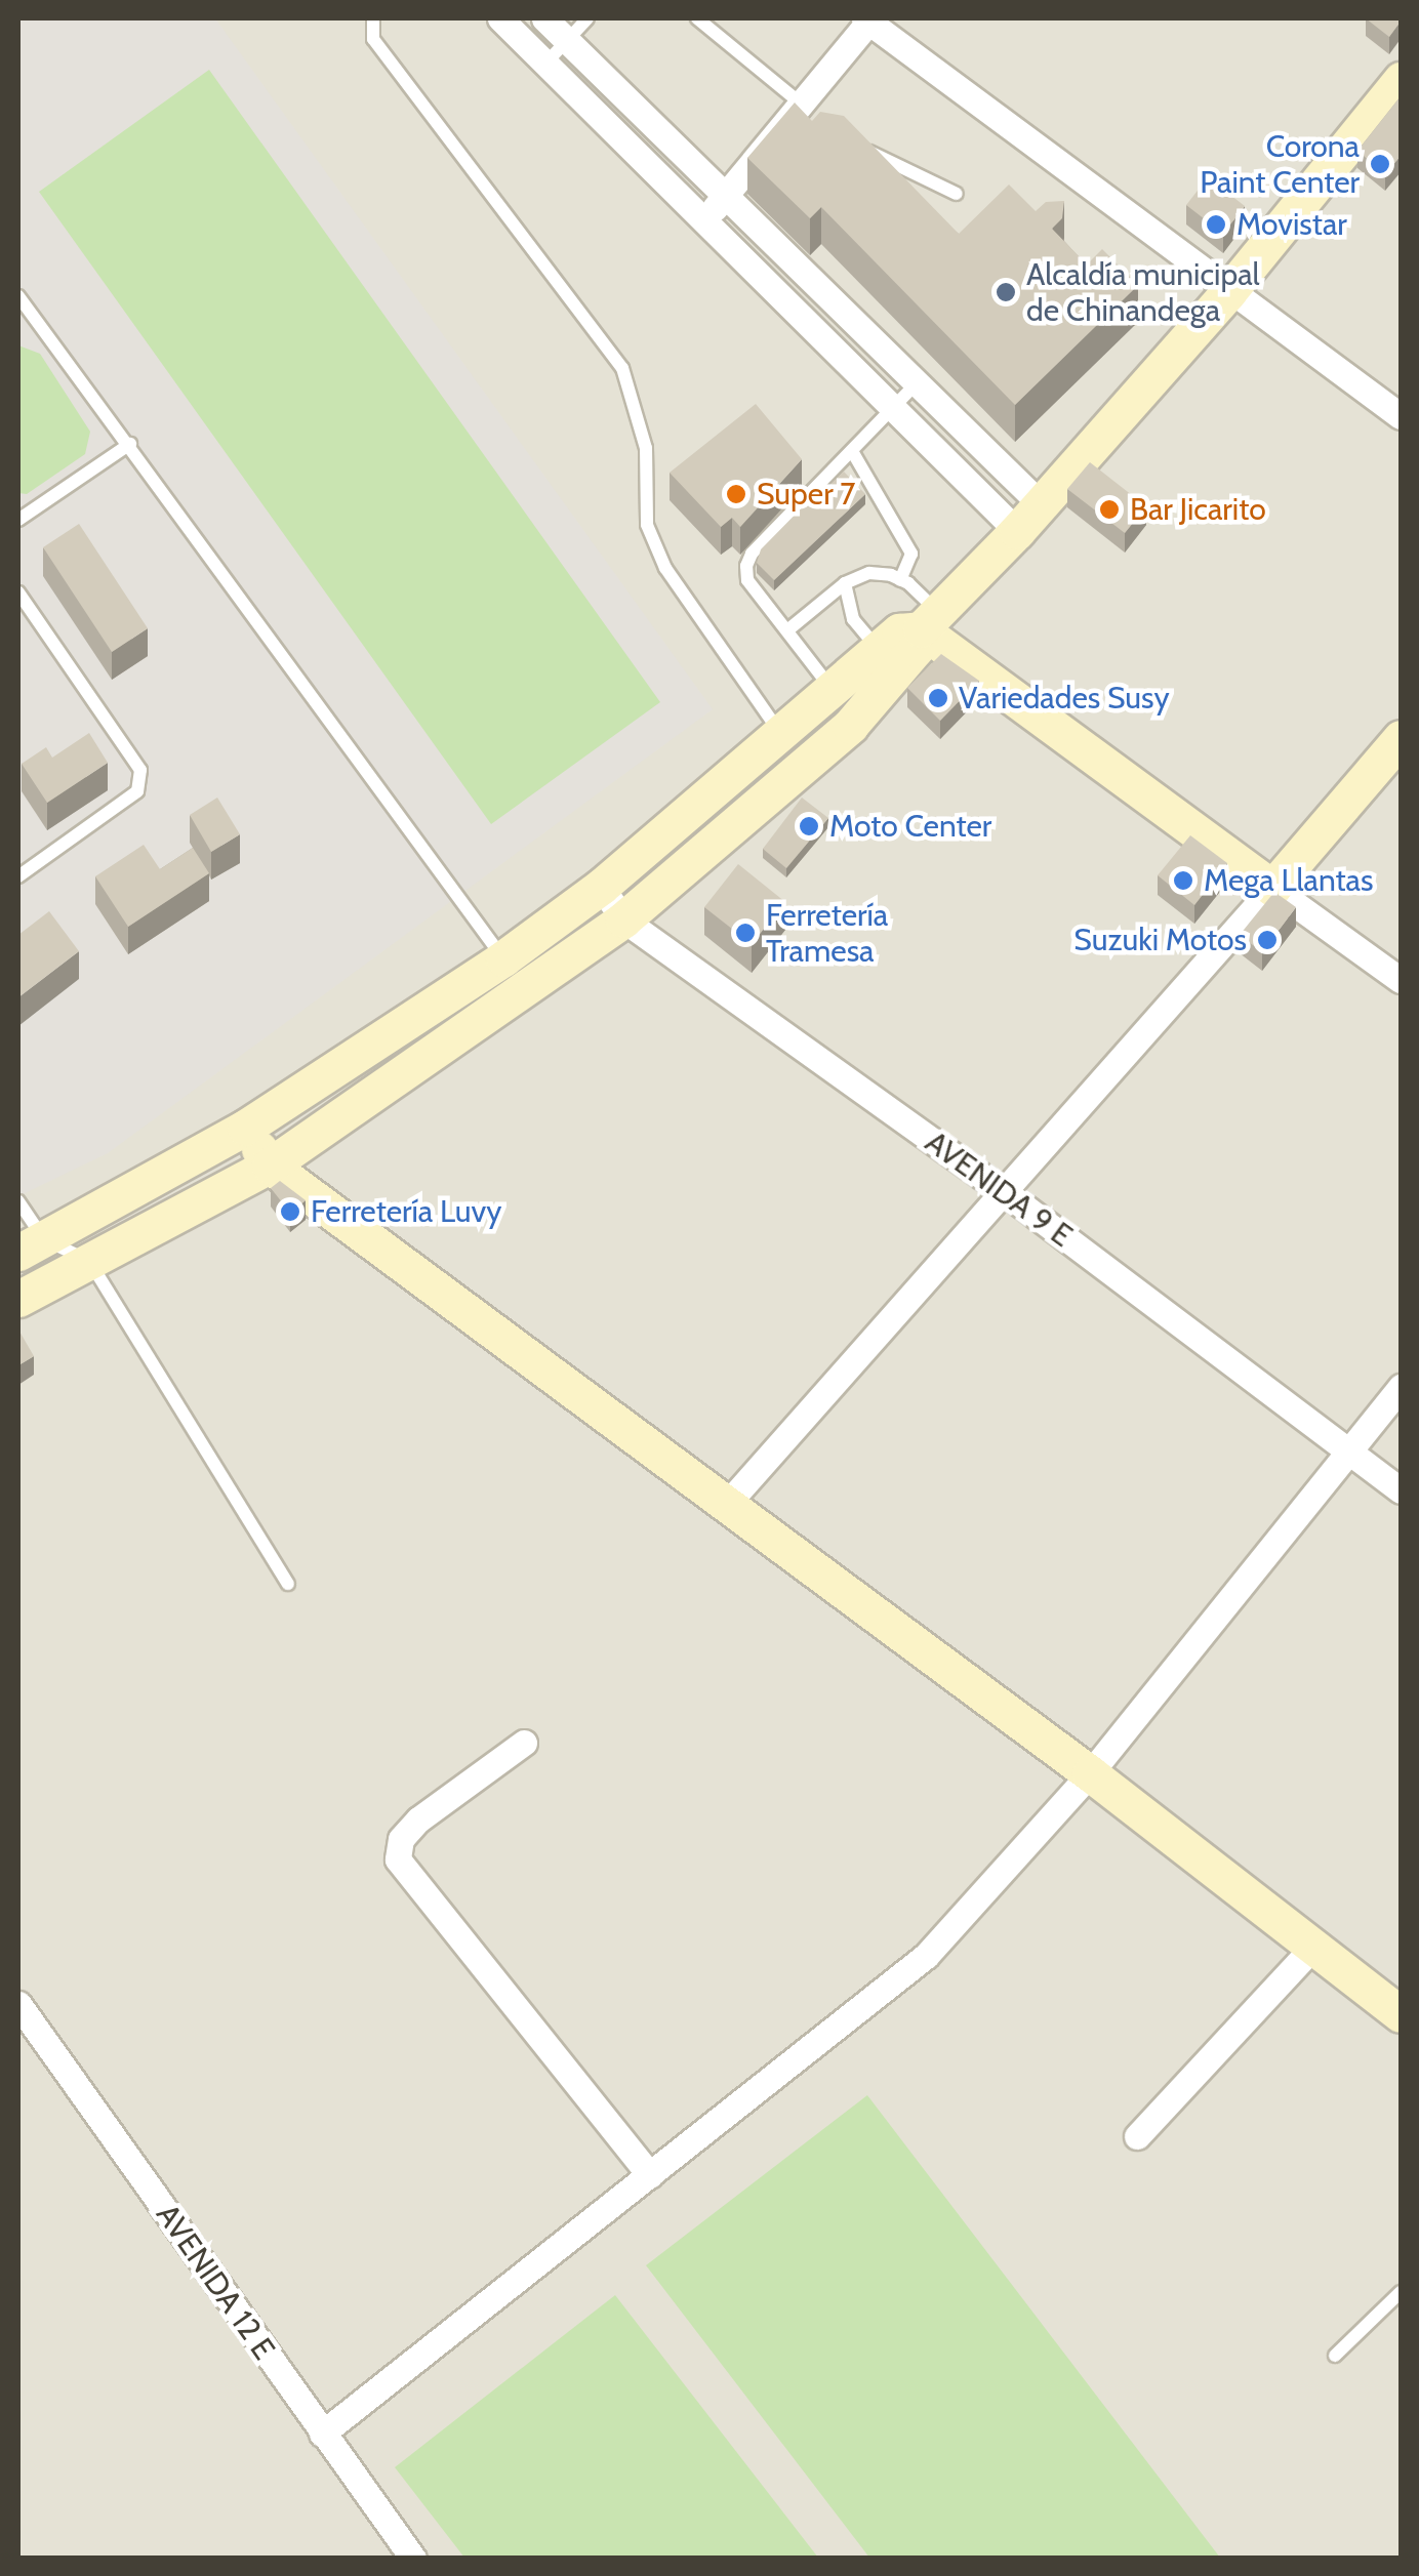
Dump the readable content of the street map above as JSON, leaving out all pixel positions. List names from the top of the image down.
{
  "streets": {
    "street": ["AVENIDA 9 E", "AVENIDA 12 E"]
  },
  "places": [
    "Corona Paint Center",
    "Movistar",
    "Alcaldía municipal de Chinandega",
    "Super 7",
    "Bar Jicarito",
    "Variedades Susy",
    "Moto Center",
    "Mega Llantas",
    "Ferretería Tramesa",
    "Suzuki Motos",
    "Ferretería Luvy"
  ]
}
